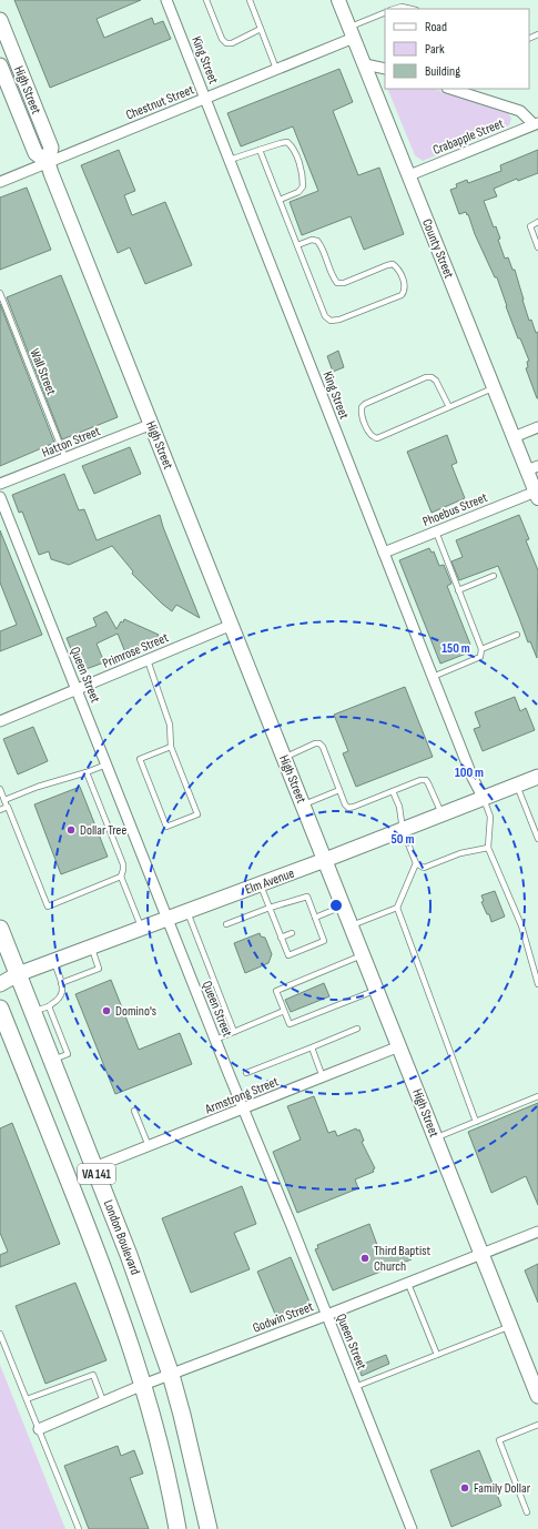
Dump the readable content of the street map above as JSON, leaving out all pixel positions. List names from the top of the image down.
{
  "streets": {
    "main road": [
      "High Street",
      "Elm Avenue",
      "VA 141",
      "London Boulevard"
    ],
    "street": [
      "King Street",
      "Chestnut Street",
      "Crabapple Street",
      "County Street",
      "Hatton Street",
      "Phoebus Street",
      "Primrose Street",
      "Queen Street",
      "Armstrong Street",
      "Godwin Street"
    ],
    "lane": ["Wall Street"]
  },
  "crossings": [
    ["King Street", "Chestnut Street"],
    ["King Street", "Phoebus Street"],
    ["King Street", "Elm Avenue"],
    ["High Street", "Chestnut Street"],
    ["High Street", "Hatton Street"],
    ["High Street", "Primrose Street"],
    ["High Street", "Elm Avenue"],
    ["High Street", "Armstrong Street"],
    ["High Street", "Godwin Street"],
    ["Chestnut Street", "County Street"],
    ["Crabapple Street", "County Street"],
    ["County Street", "Phoebus Street"],
    ["Wall Street", "Hatton Street"],
    ["Primrose Street", "Queen Street"],
    ["Queen Street", "Elm Avenue"],
    ["Queen Street", "Armstrong Street"],
    ["Queen Street", "Godwin Street"],
    ["Elm Avenue", "London Boulevard"],
    ["Armstrong Street", "London Boulevard"],
    ["VA 141", "Godwin Street"],
    ["London Boulevard", "Godwin Street"]
  ],
  "places": [
    "Dollar Tree",
    "Domino's",
    "Third Baptist Church",
    "Family Dollar"
  ],
  "legend": ["Road", "Park", "Building"],
  "rings": ["150 m", "100 m", "50 m"]
}
